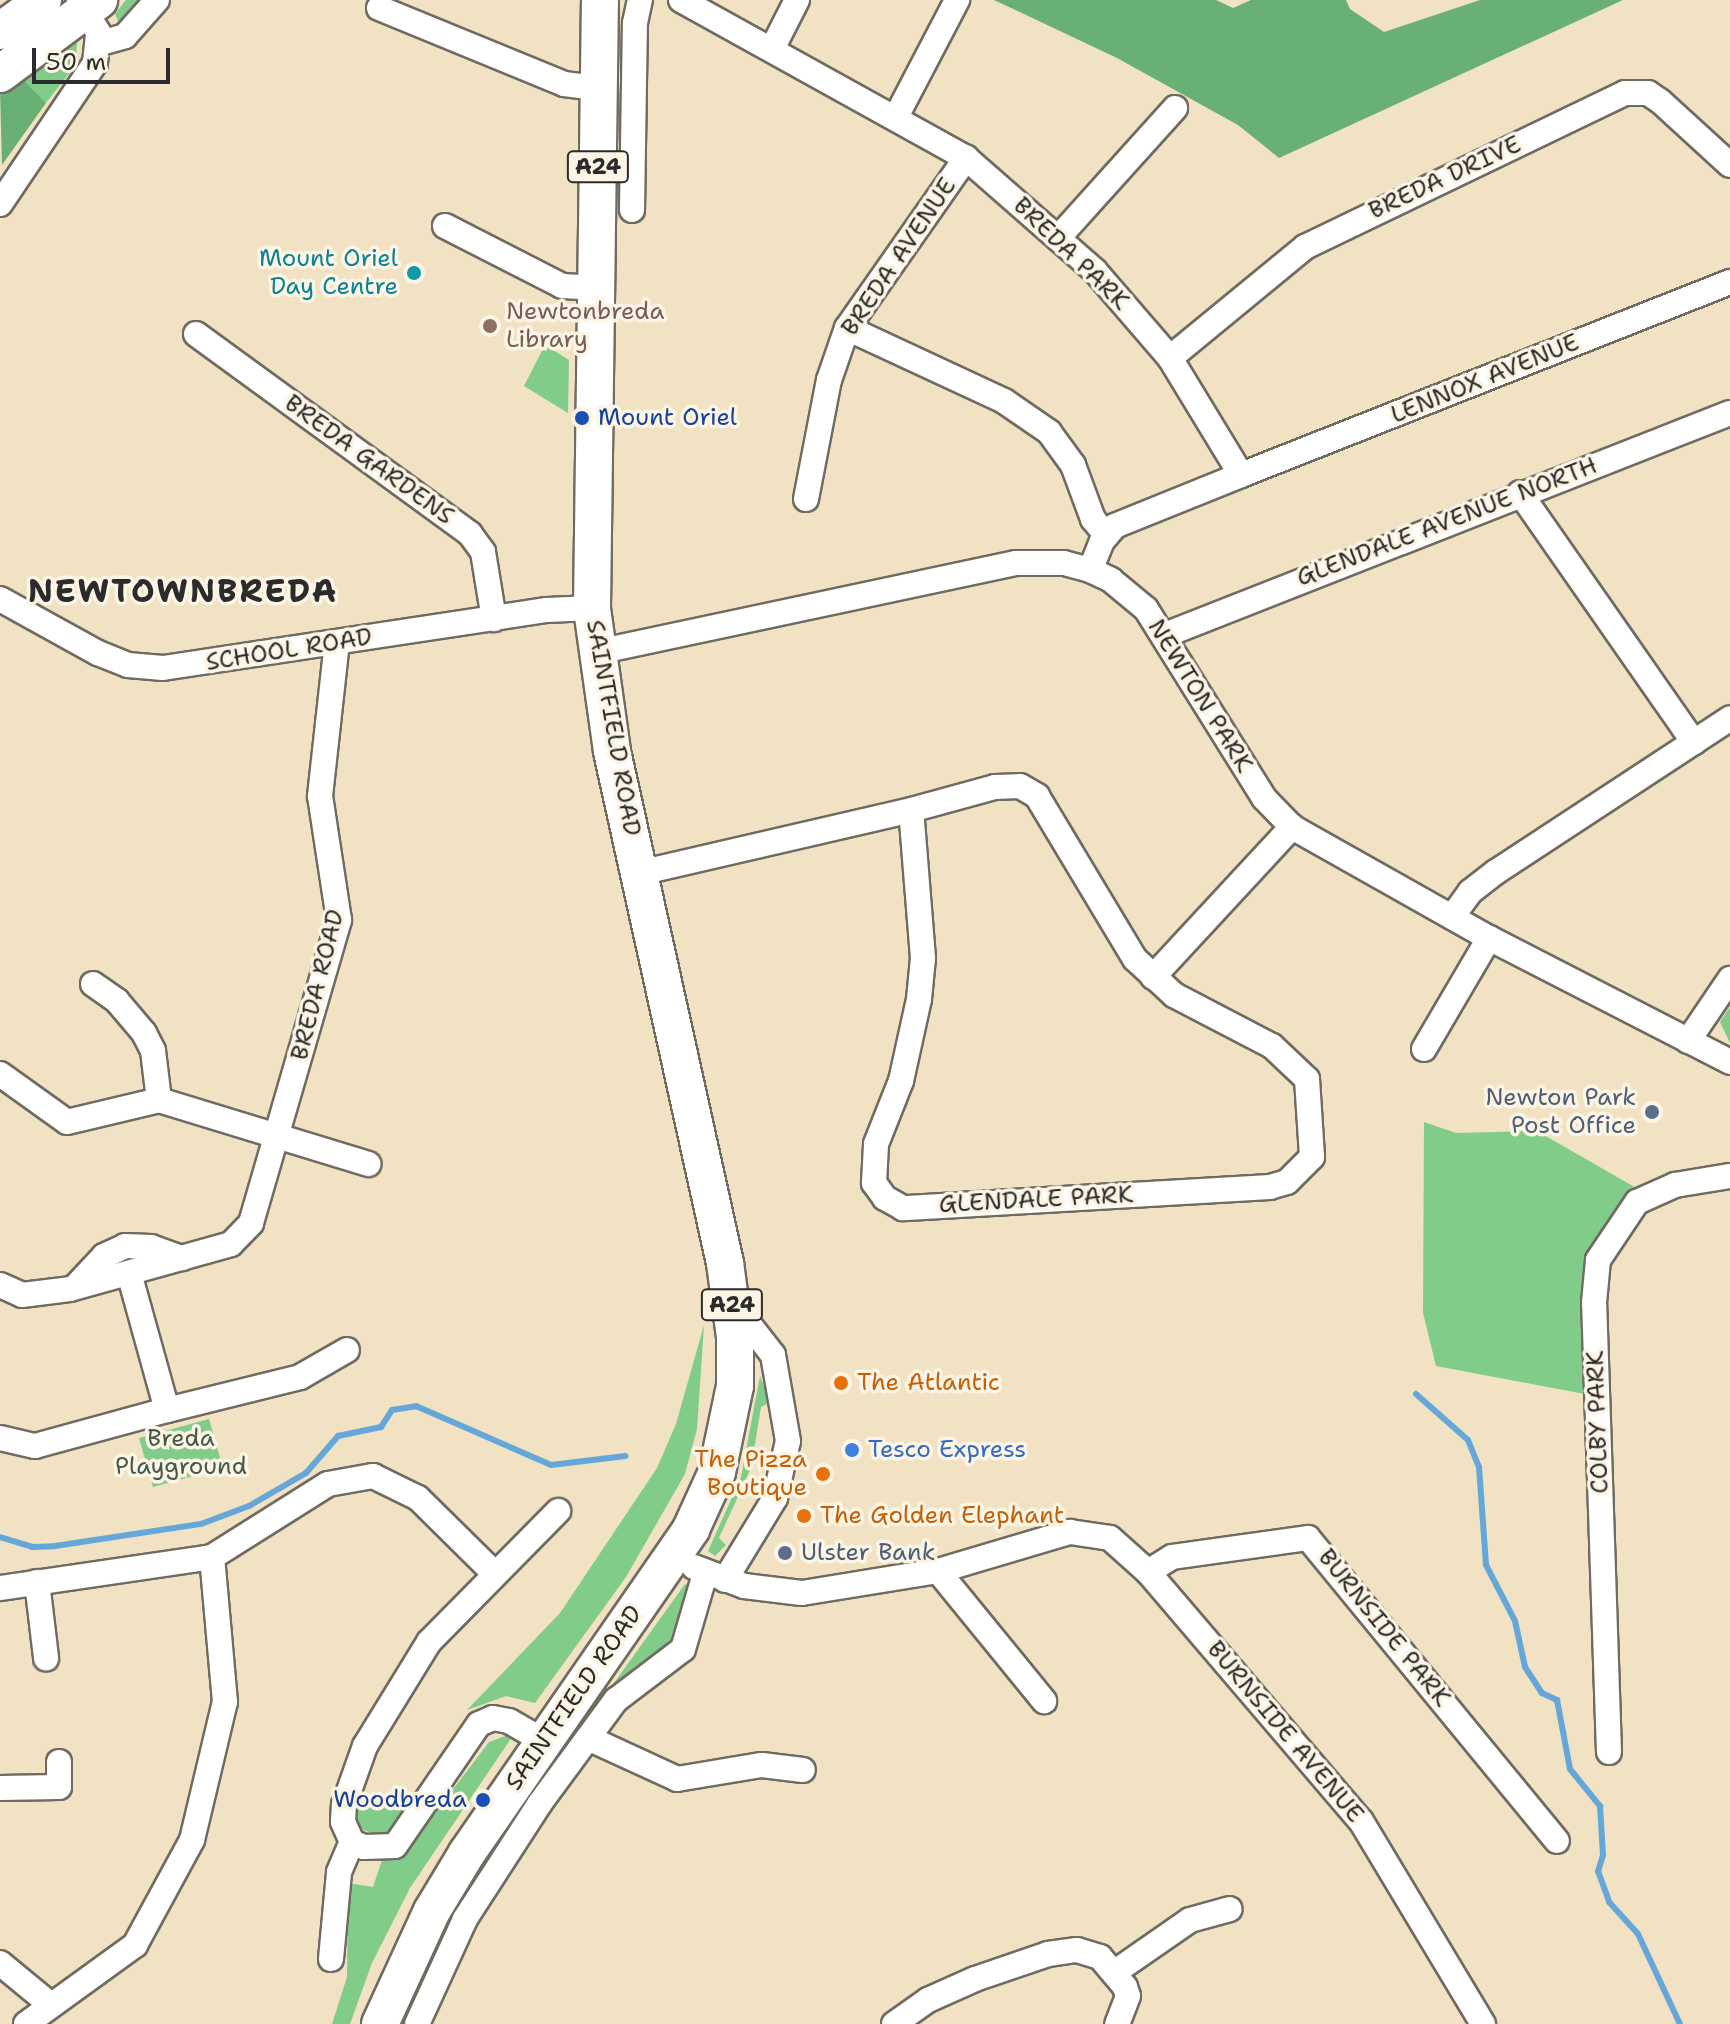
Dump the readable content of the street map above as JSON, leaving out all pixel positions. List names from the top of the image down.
{
  "streets": {
    "highway": ["A24", "SAINTFIELD ROAD"],
    "street": [
      "BREDA DRIVE",
      "BREDA PARK",
      "BREDA AVENUE",
      "LENNOX AVENUE",
      "BREDA GARDENS",
      "GLENDALE AVENUE NORTH",
      "SCHOOL ROAD",
      "NEWTON PARK",
      "BREDA ROAD",
      "GLENDALE PARK",
      "COLBY PARK",
      "BURNSIDE PARK",
      "BURNSIDE AVENUE"
    ]
  },
  "crossings": [
    ["BREDA DRIVE", "BREDA PARK"],
    ["BREDA PARK", "BREDA AVENUE"],
    ["BREDA PARK", "LENNOX AVENUE"],
    ["BREDA GARDENS", "SCHOOL ROAD"],
    ["GLENDALE AVENUE NORTH", "NEWTON PARK"],
    ["SCHOOL ROAD", "SAINTFIELD ROAD"],
    ["SCHOOL ROAD", "BREDA ROAD"],
    ["NEWTON PARK", "SAINTFIELD ROAD"],
    ["SAINTFIELD ROAD", "GLENDALE PARK"],
    ["BURNSIDE PARK", "BURNSIDE AVENUE"]
  ],
  "districts": ["NEWTOWNBREDA"],
  "parks": ["Breda Playground"],
  "places": [
    "Mount Oriel Day Centre",
    "Newtonbreda Library",
    "Mount Oriel",
    "Newton Park Post Office",
    "The Atlantic",
    "Tesco Express",
    "The Pizza Boutique",
    "The Golden Elephant",
    "Ulster Bank",
    "Woodbreda"
  ],
  "scale_bar": "50 m"
}
